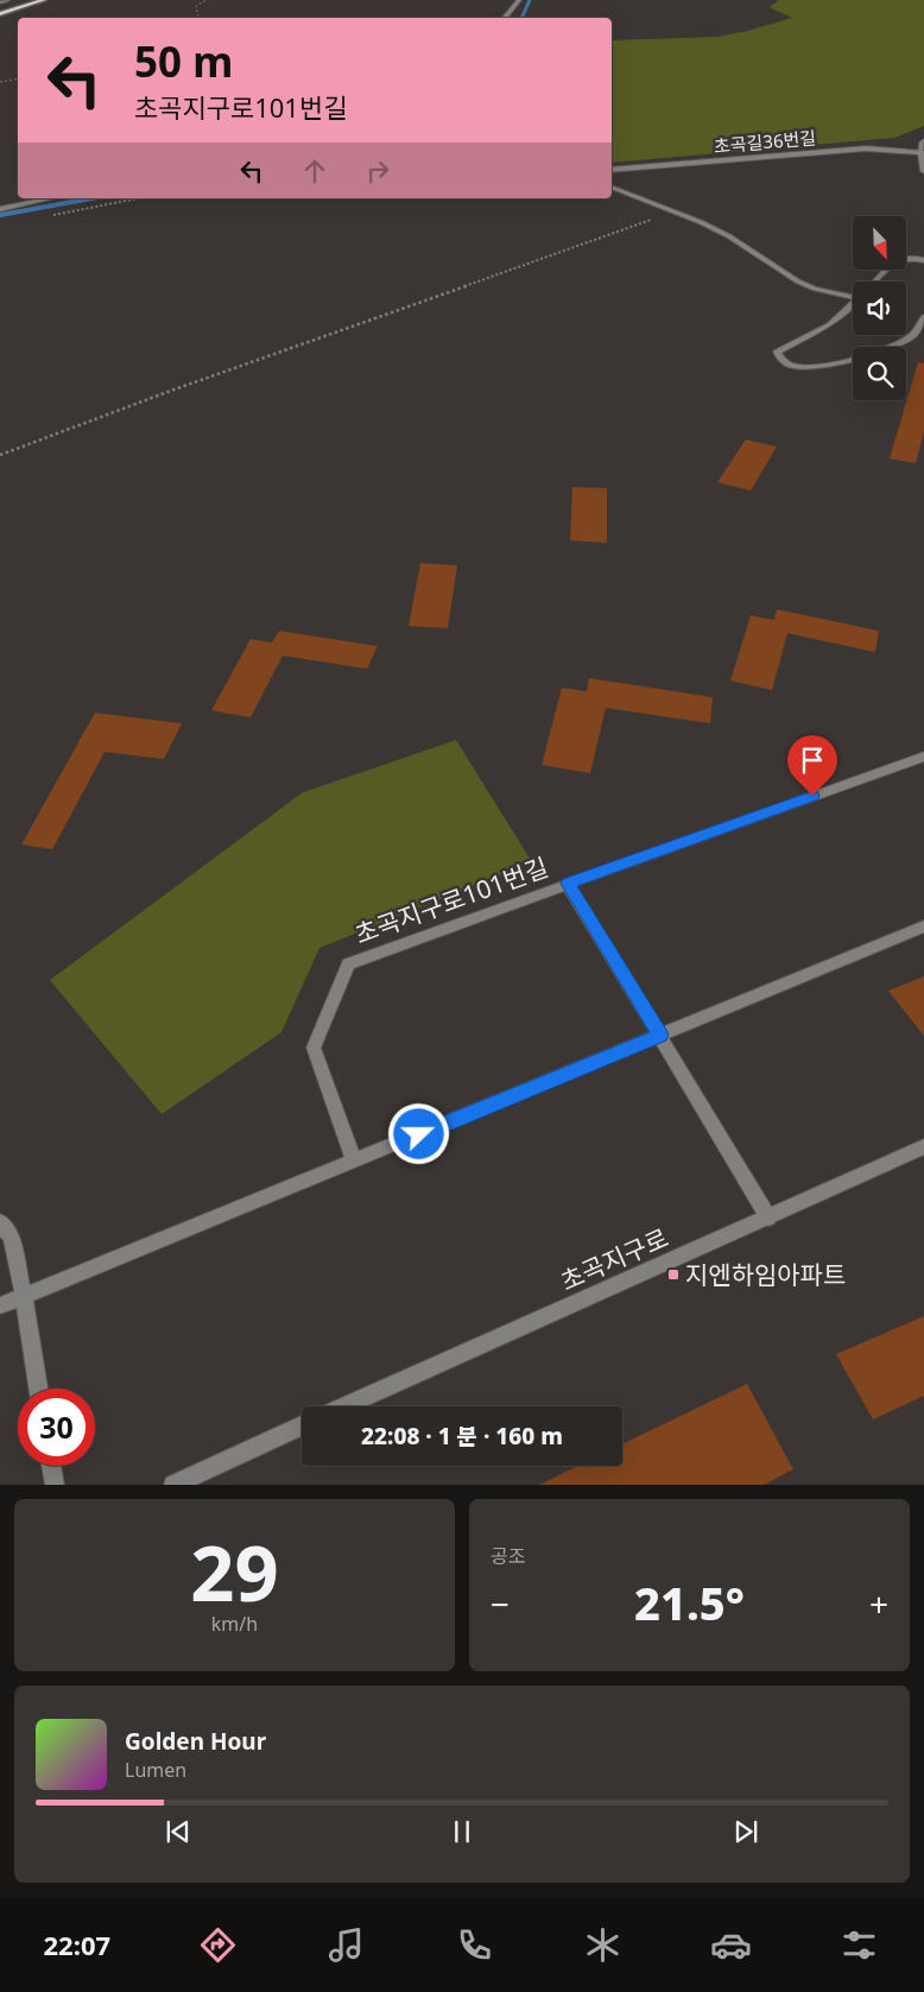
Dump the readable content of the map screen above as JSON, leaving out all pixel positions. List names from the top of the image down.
{
  "streets": {
    "street": ["초곡길36번길", "초곡지구로101번길", "초곡지구로"]
  },
  "crossings": [
    ["초곡지구로101번길", "초곡지구로"]
  ],
  "places": {
    "transit": ["지엔하임아파트"]
  },
  "north": "bottom right",
  "page": {
    "turn": ["50 m", "초곡지구로101번길"],
    "limit": "30",
    "trip": "22:08 · 1 분 · 160 m",
    "tile": [
      ["29", "km/h"],
      "공조"
    ],
    "heat": ["−", "21.5°", "+"],
    "song": ["Golden Hour", "Lumen"],
    "tabs": "22:07"
  }
}
